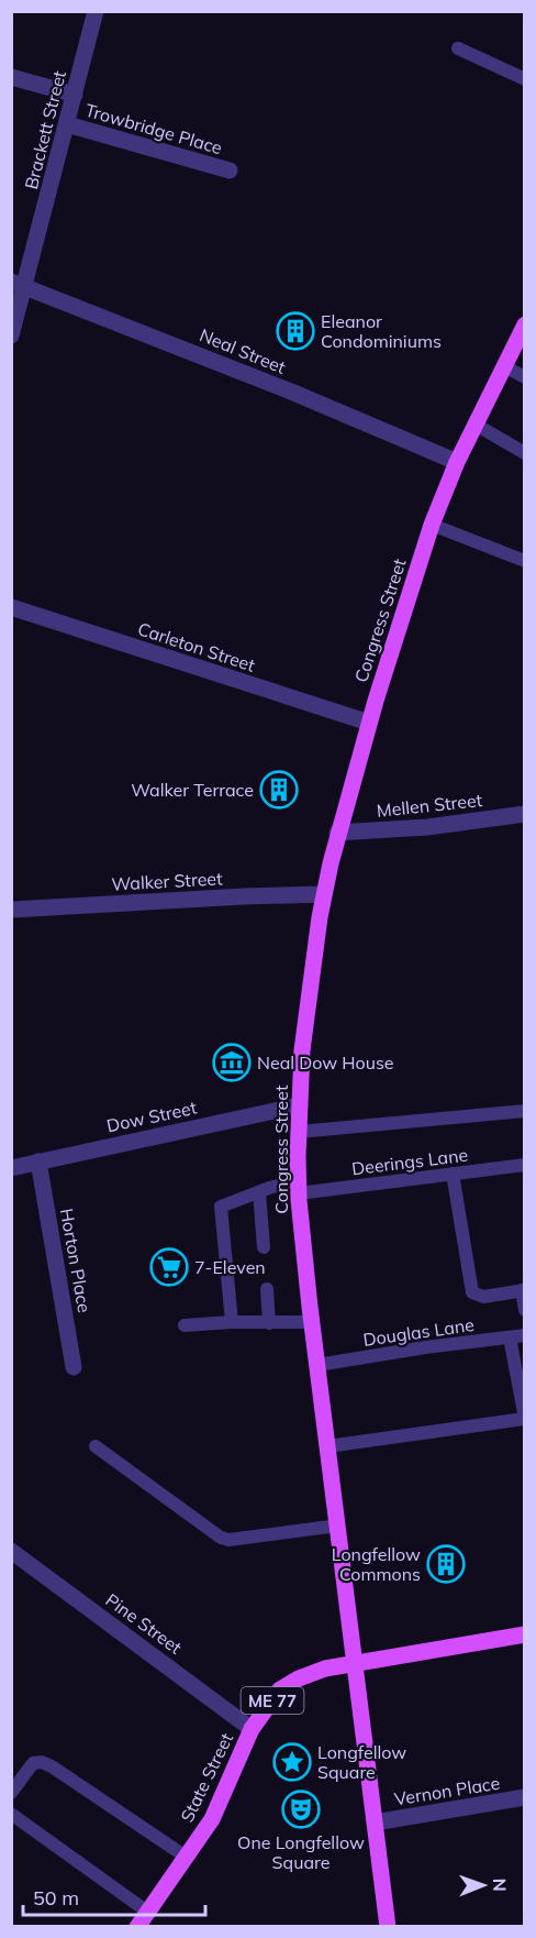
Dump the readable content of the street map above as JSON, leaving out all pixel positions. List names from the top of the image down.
{
  "streets": {
    "main road": ["Congress Street", "ME 77", "State Street"],
    "street": [
      "Trowbridge Place",
      "Brackett Street",
      "Neal Street",
      "Carleton Street",
      "Mellen Street",
      "Walker Street",
      "Dow Street",
      "Horton Place",
      "Pine Street",
      "Vernon Place"
    ],
    "lane": ["Deerings Lane", "Douglas Lane"]
  },
  "crossings": [
    ["Trowbridge Place", "Brackett Street"],
    ["Brackett Street", "Neal Street"],
    ["Neal Street", "Congress Street"],
    ["Congress Street", "Carleton Street"],
    ["Congress Street", "Mellen Street"],
    ["Congress Street", "Walker Street"],
    ["Congress Street", "Dow Street"],
    ["Congress Street", "Deerings Lane"],
    ["Congress Street", "Douglas Lane"],
    ["Congress Street", "State Street"],
    ["Congress Street", "Vernon Place"],
    ["Dow Street", "Horton Place"],
    ["Pine Street", "State Street"]
  ],
  "places": {
    "building": ["Eleanor Condominiums", "Walker Terrace", "Longfellow Commons"],
    "museum": ["Neal Dow House"],
    "supermarket": ["7-Eleven"],
    "place": ["Longfellow Square"],
    "theatre": ["One Longfellow Square"]
  },
  "scale_bar": "50 m",
  "north": "right"
}
